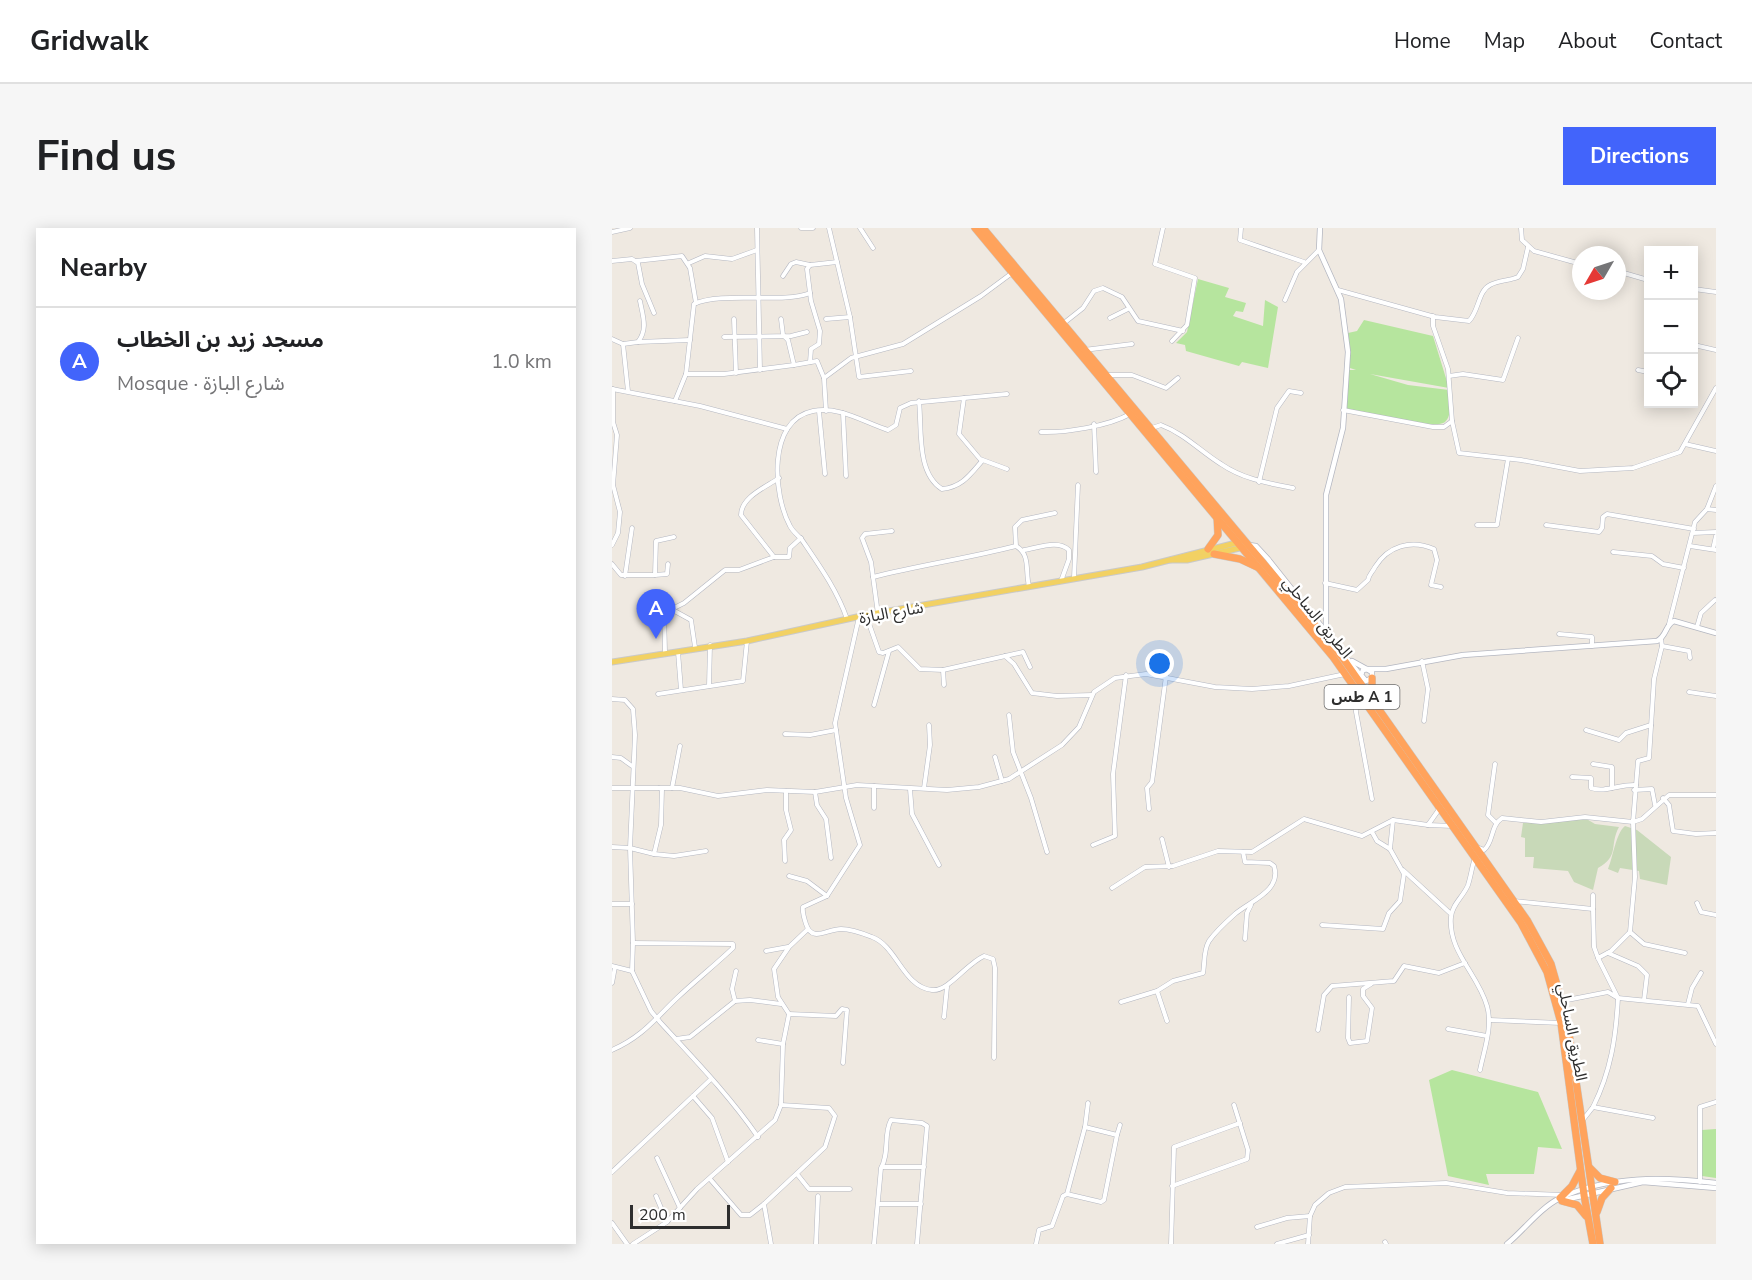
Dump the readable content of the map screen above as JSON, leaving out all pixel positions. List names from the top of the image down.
{
  "streets": {
    "highway": ["الطريق الساحلي", "طس A 1"],
    "main road": ["شارع البازة"]
  },
  "crossings": [
    ["شارع البازة", "الطريق الساحلي"]
  ],
  "scale_bar": "200 m",
  "north": "bottom left",
  "page": {
    "header": "Gridwalk",
    "nav": [
      "Home",
      "Map",
      "About",
      "Contact"
    ],
    "buttons": "Directions",
    "title": "Find us",
    "heading": "Nearby",
    "map_buttons": ["+", "−"],
    "list": [
      {
        "mark": "A",
        "name": "مسجد زيد بن الخطاب",
        "note": "Mosque · شارع البازة",
        "value": "1.0 km"
      }
    ],
    "pins": "A",
    "scale": "200 m"
  }
}
